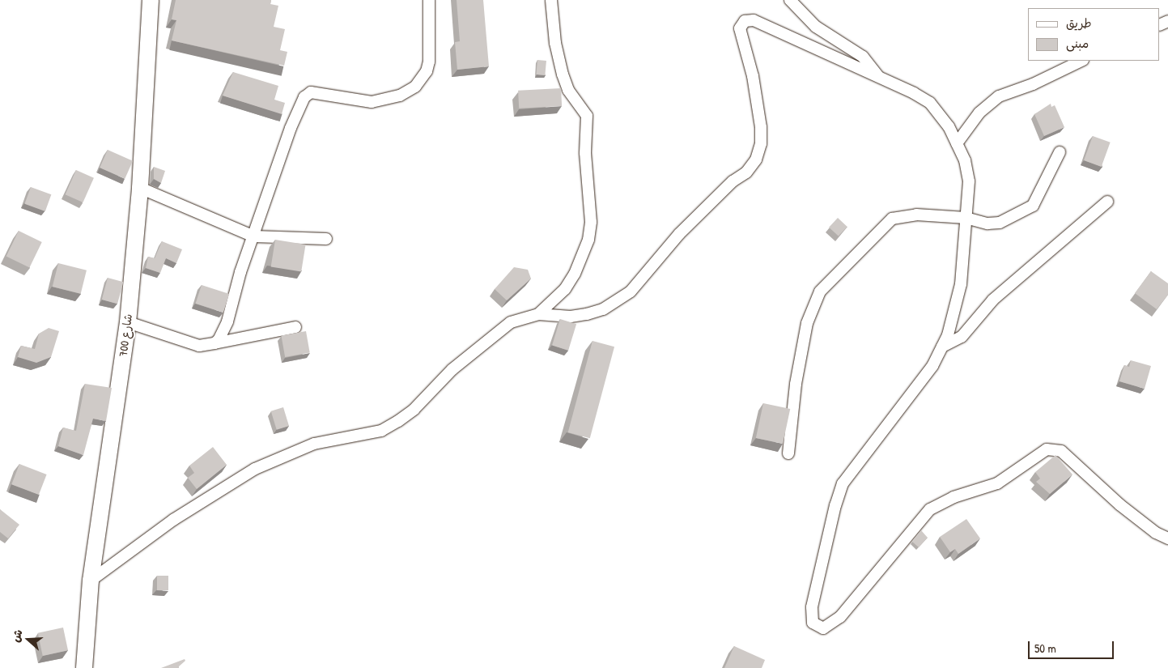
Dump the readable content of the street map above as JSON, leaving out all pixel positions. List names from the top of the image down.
{
  "streets": {
    "main road": ["شارع 700"]
  },
  "legend": ["طريق", "مبنى"],
  "scale_bar": "50 m",
  "north": "left"
}
